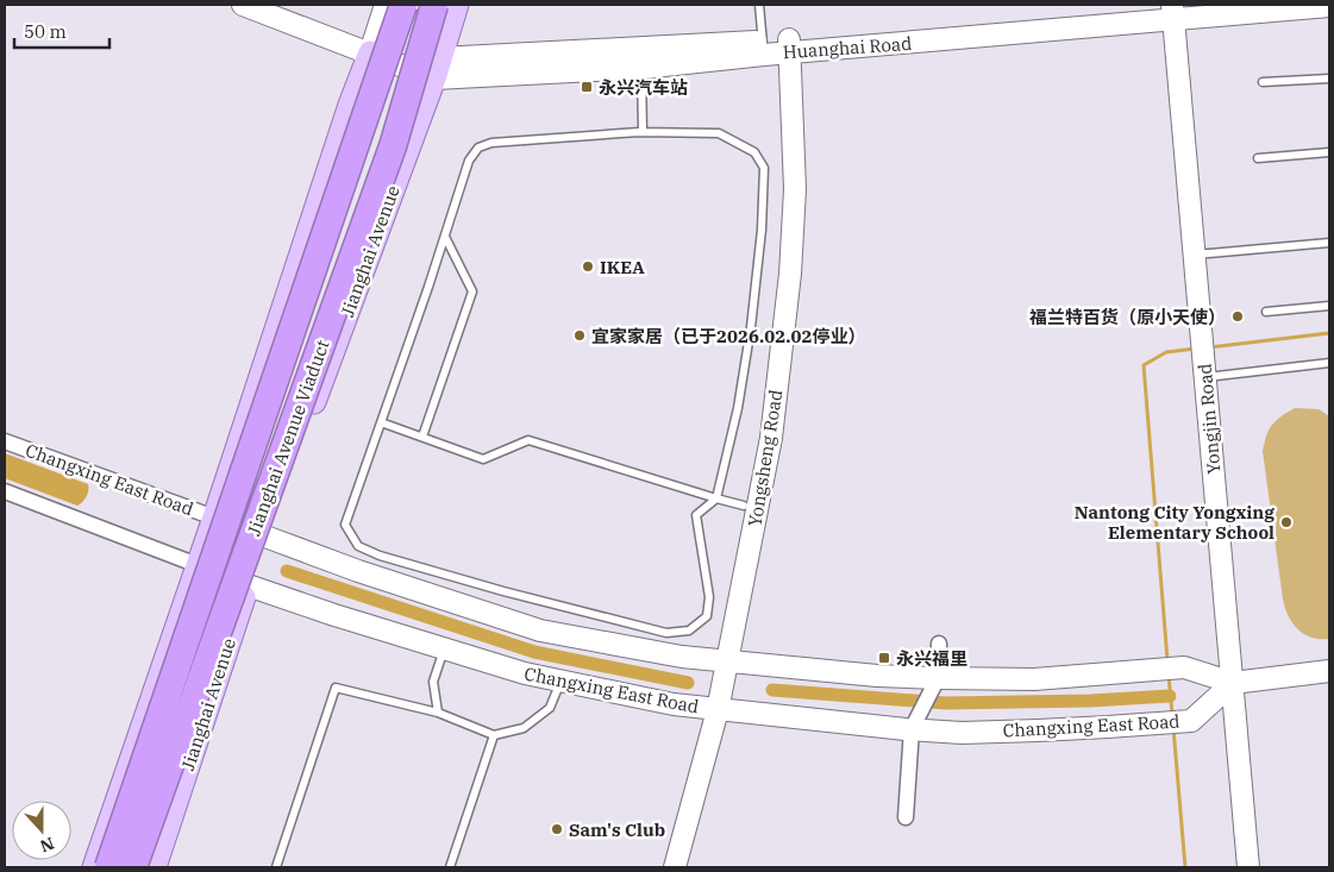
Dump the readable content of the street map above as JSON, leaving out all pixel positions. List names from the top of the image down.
{
  "streets": {
    "highway": ["Jianghai Avenue Viaduct"],
    "main road": ["Jianghai Avenue"],
    "street": [
      "Huanghai Road",
      "Yongjin Road",
      "Yongsheng Road",
      "Changxing East Road"
    ]
  },
  "crossings": [
    ["Huanghai Road", "Jianghai Avenue"],
    ["Huanghai Road", "Yongjin Road"],
    ["Huanghai Road", "Yongsheng Road"],
    ["Jianghai Avenue", "Changxing East Road"],
    ["Yongjin Road", "Changxing East Road"],
    ["Yongsheng Road", "Changxing East Road"]
  ],
  "places": {
    "transit": ["永兴汽车站", "永兴福里"],
    "other": [
      "IKEA",
      "福兰特百货（原小天使）",
      "宜家家居（已于2026.02.02停业）",
      "Nantong City Yongxing Elementary School",
      "Sam's Club"
    ]
  },
  "scale_bar": "50 m",
  "north": "bottom"
}
